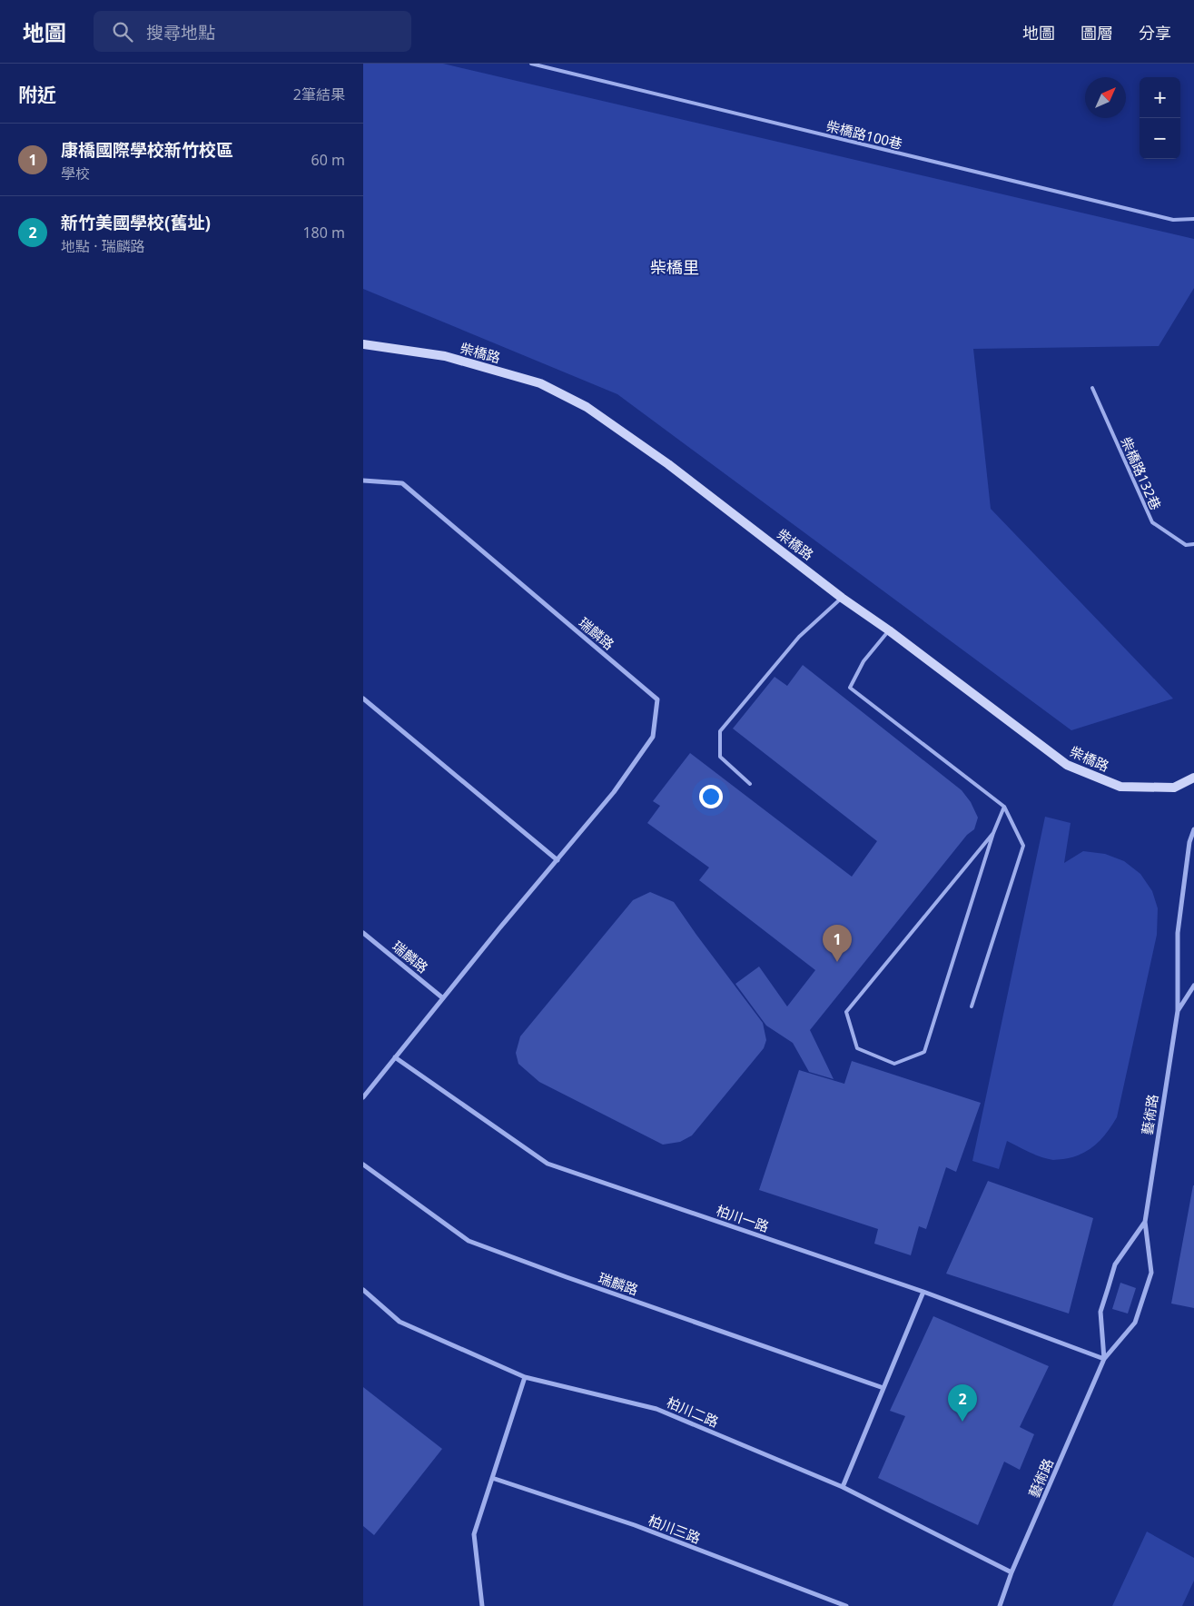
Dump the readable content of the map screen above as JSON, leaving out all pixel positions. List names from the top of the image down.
{
  "streets": {
    "main road": ["柴橋路"],
    "street": [
      "瑞麟路",
      "藝術路",
      "柏川一路",
      "柏川二路",
      "柏川三路"
    ],
    "lane": ["柴橋路100巷", "柴橋路132巷"]
  },
  "crossings": [
    ["瑞麟路", "柏川一路"],
    ["藝術路", "柏川一路"],
    ["藝術路", "柏川二路"]
  ],
  "districts": ["柴橋里"],
  "north": "top right",
  "page": {
    "header": "地圖",
    "search": "搜尋地點",
    "nav": ["地圖", "圖層", "分享"],
    "heading": ["附近", "2筆結果"],
    "map_buttons": ["+", "−"],
    "list": [
      {
        "mark": "1",
        "name": "康橋國際學校新竹校區",
        "note": "學校",
        "value": "60 m"
      },
      {
        "mark": "2",
        "name": "新竹美國學校(舊址)",
        "note": "地點 · 瑞麟路",
        "value": "180 m"
      }
    ],
    "pins": ["1", "2"]
  }
}
